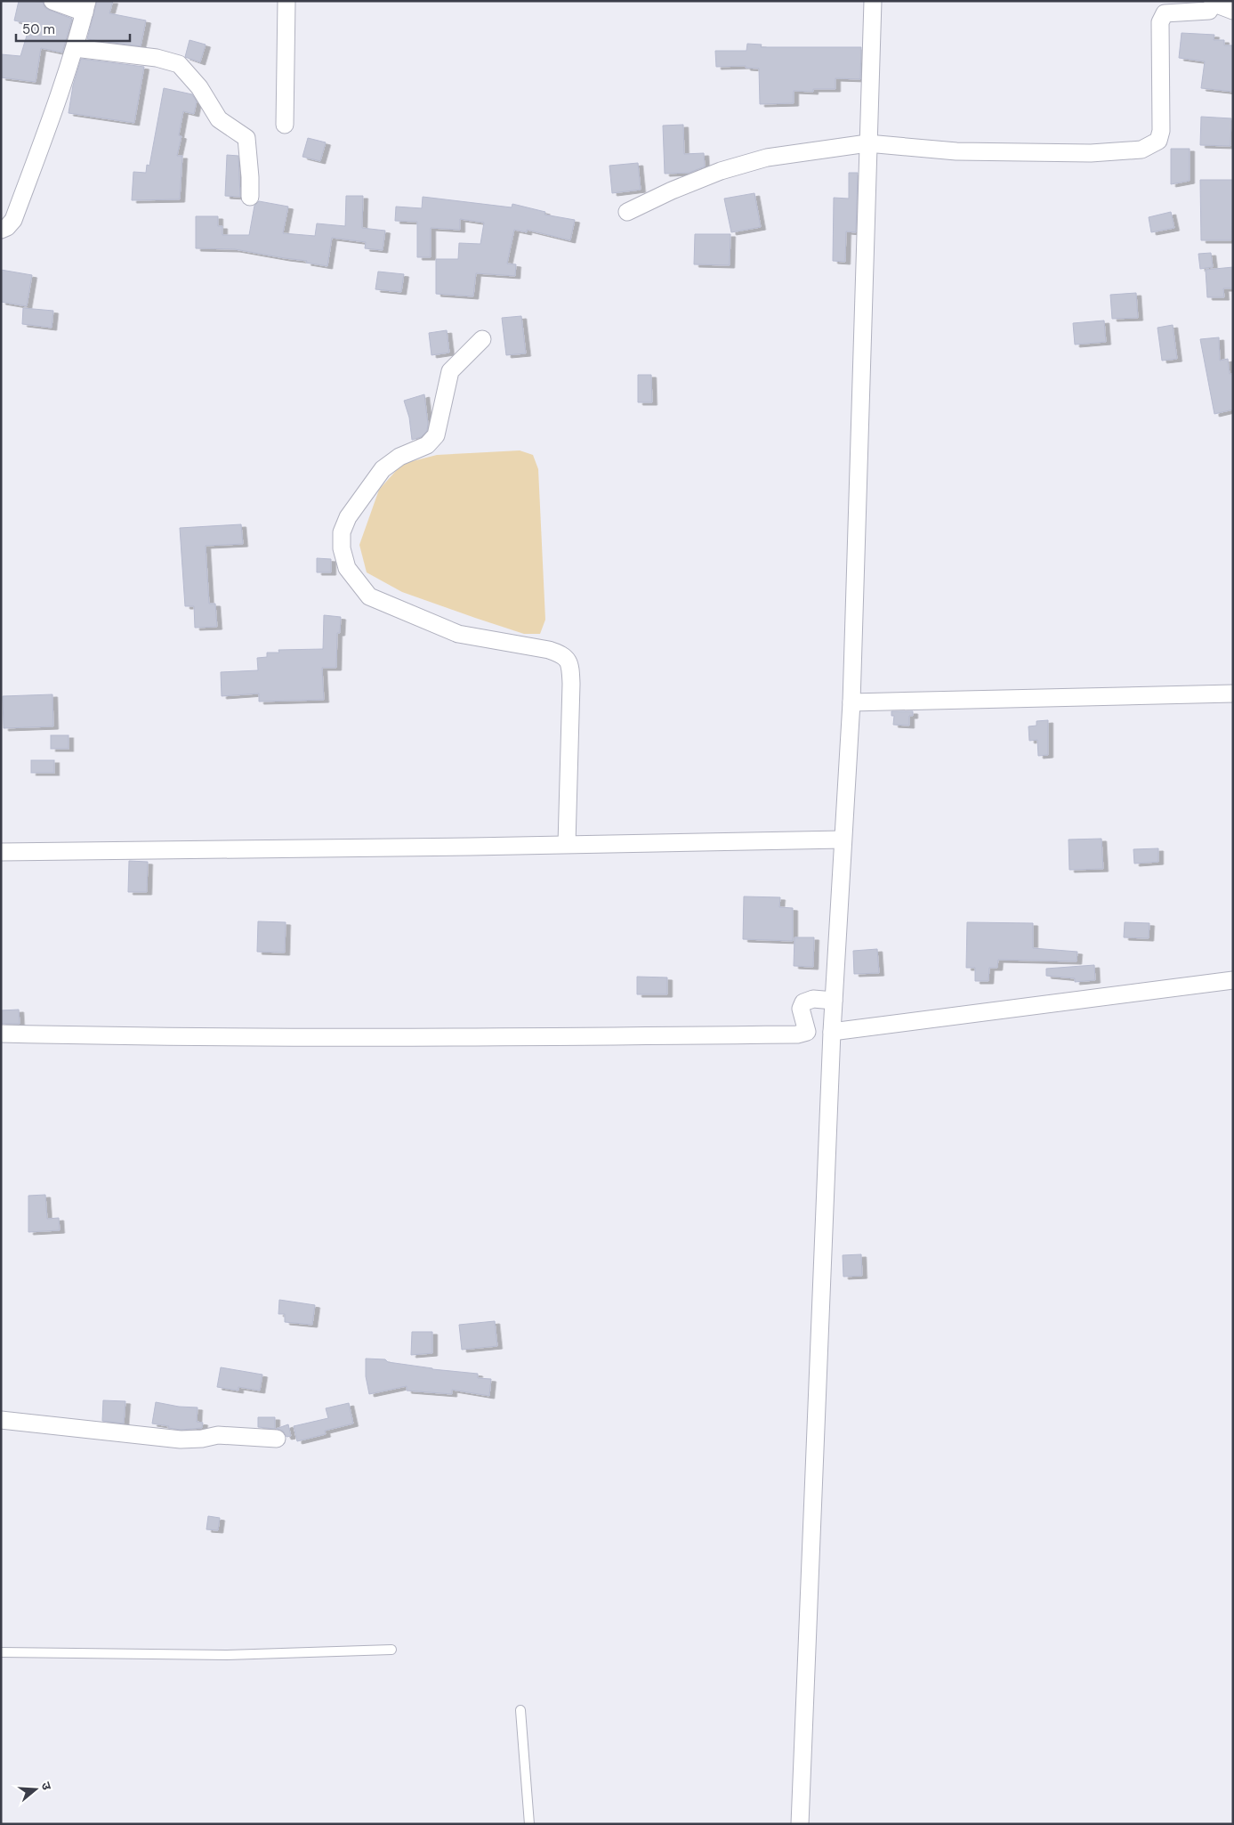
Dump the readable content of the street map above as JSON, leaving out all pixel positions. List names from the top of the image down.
{
  "scale_bar": "50 m",
  "north": "right"
}
